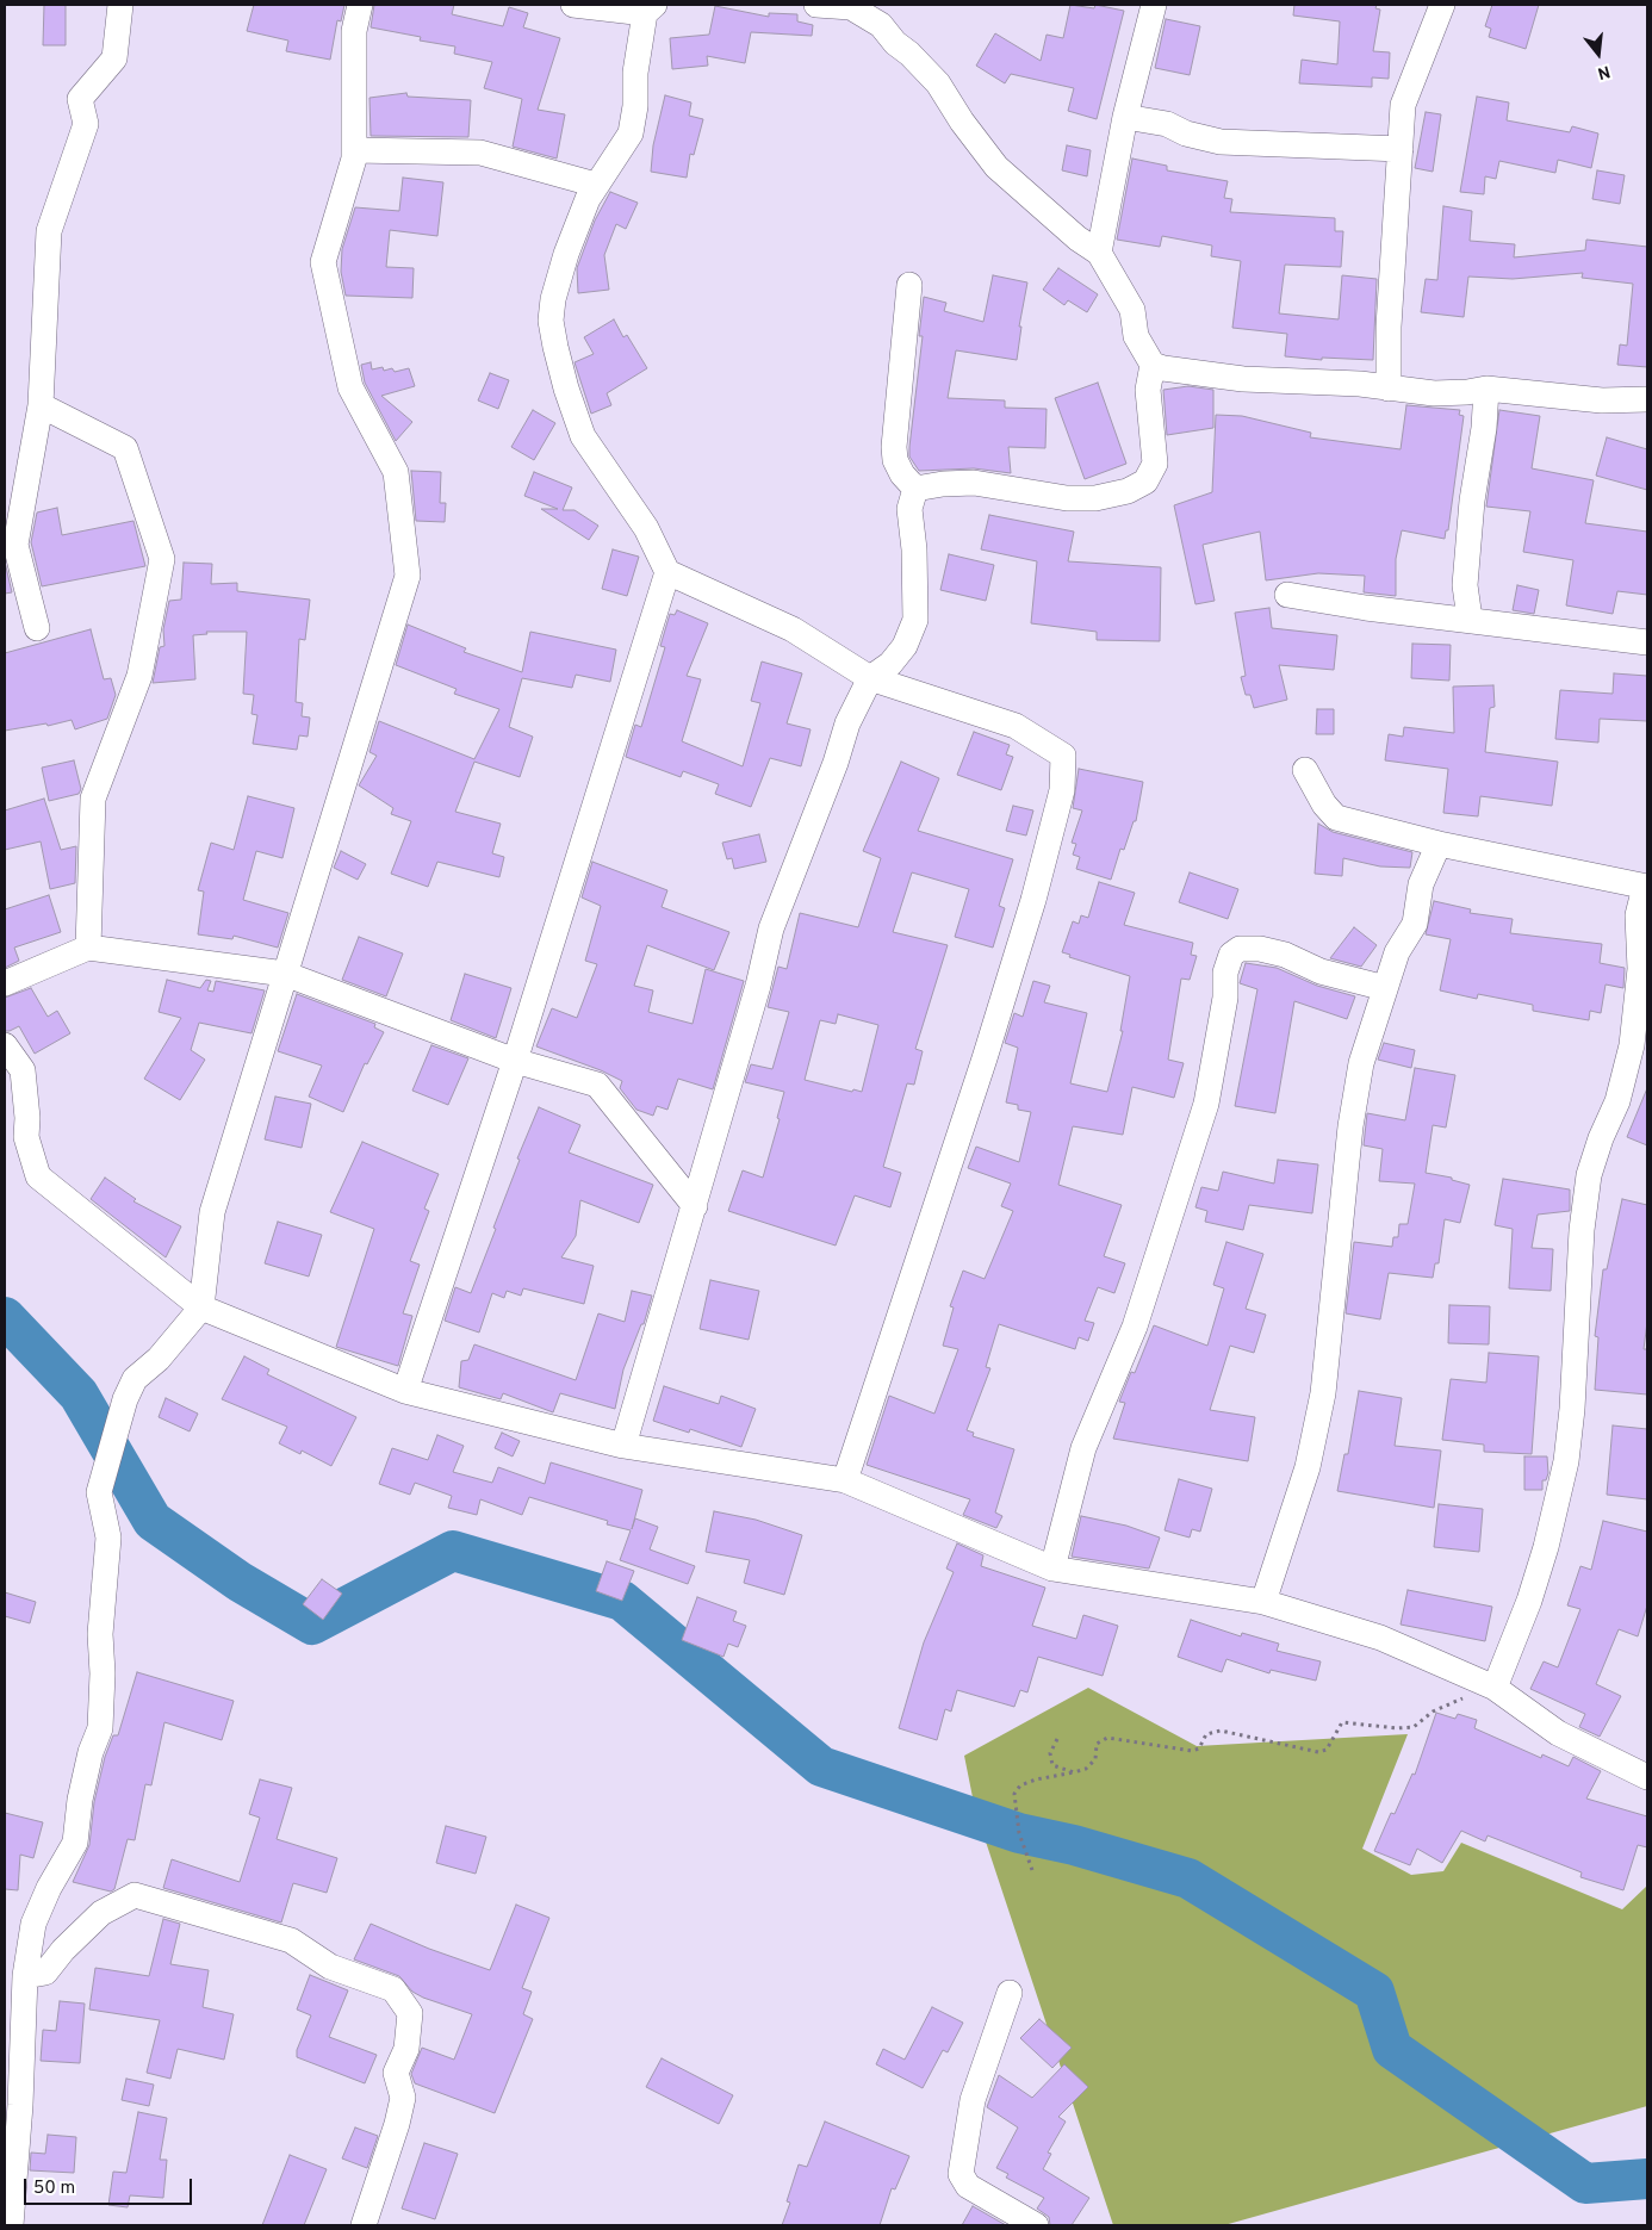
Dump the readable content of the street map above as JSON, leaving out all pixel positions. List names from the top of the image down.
{
  "scale_bar": "50 m",
  "north": "bottom"
}
